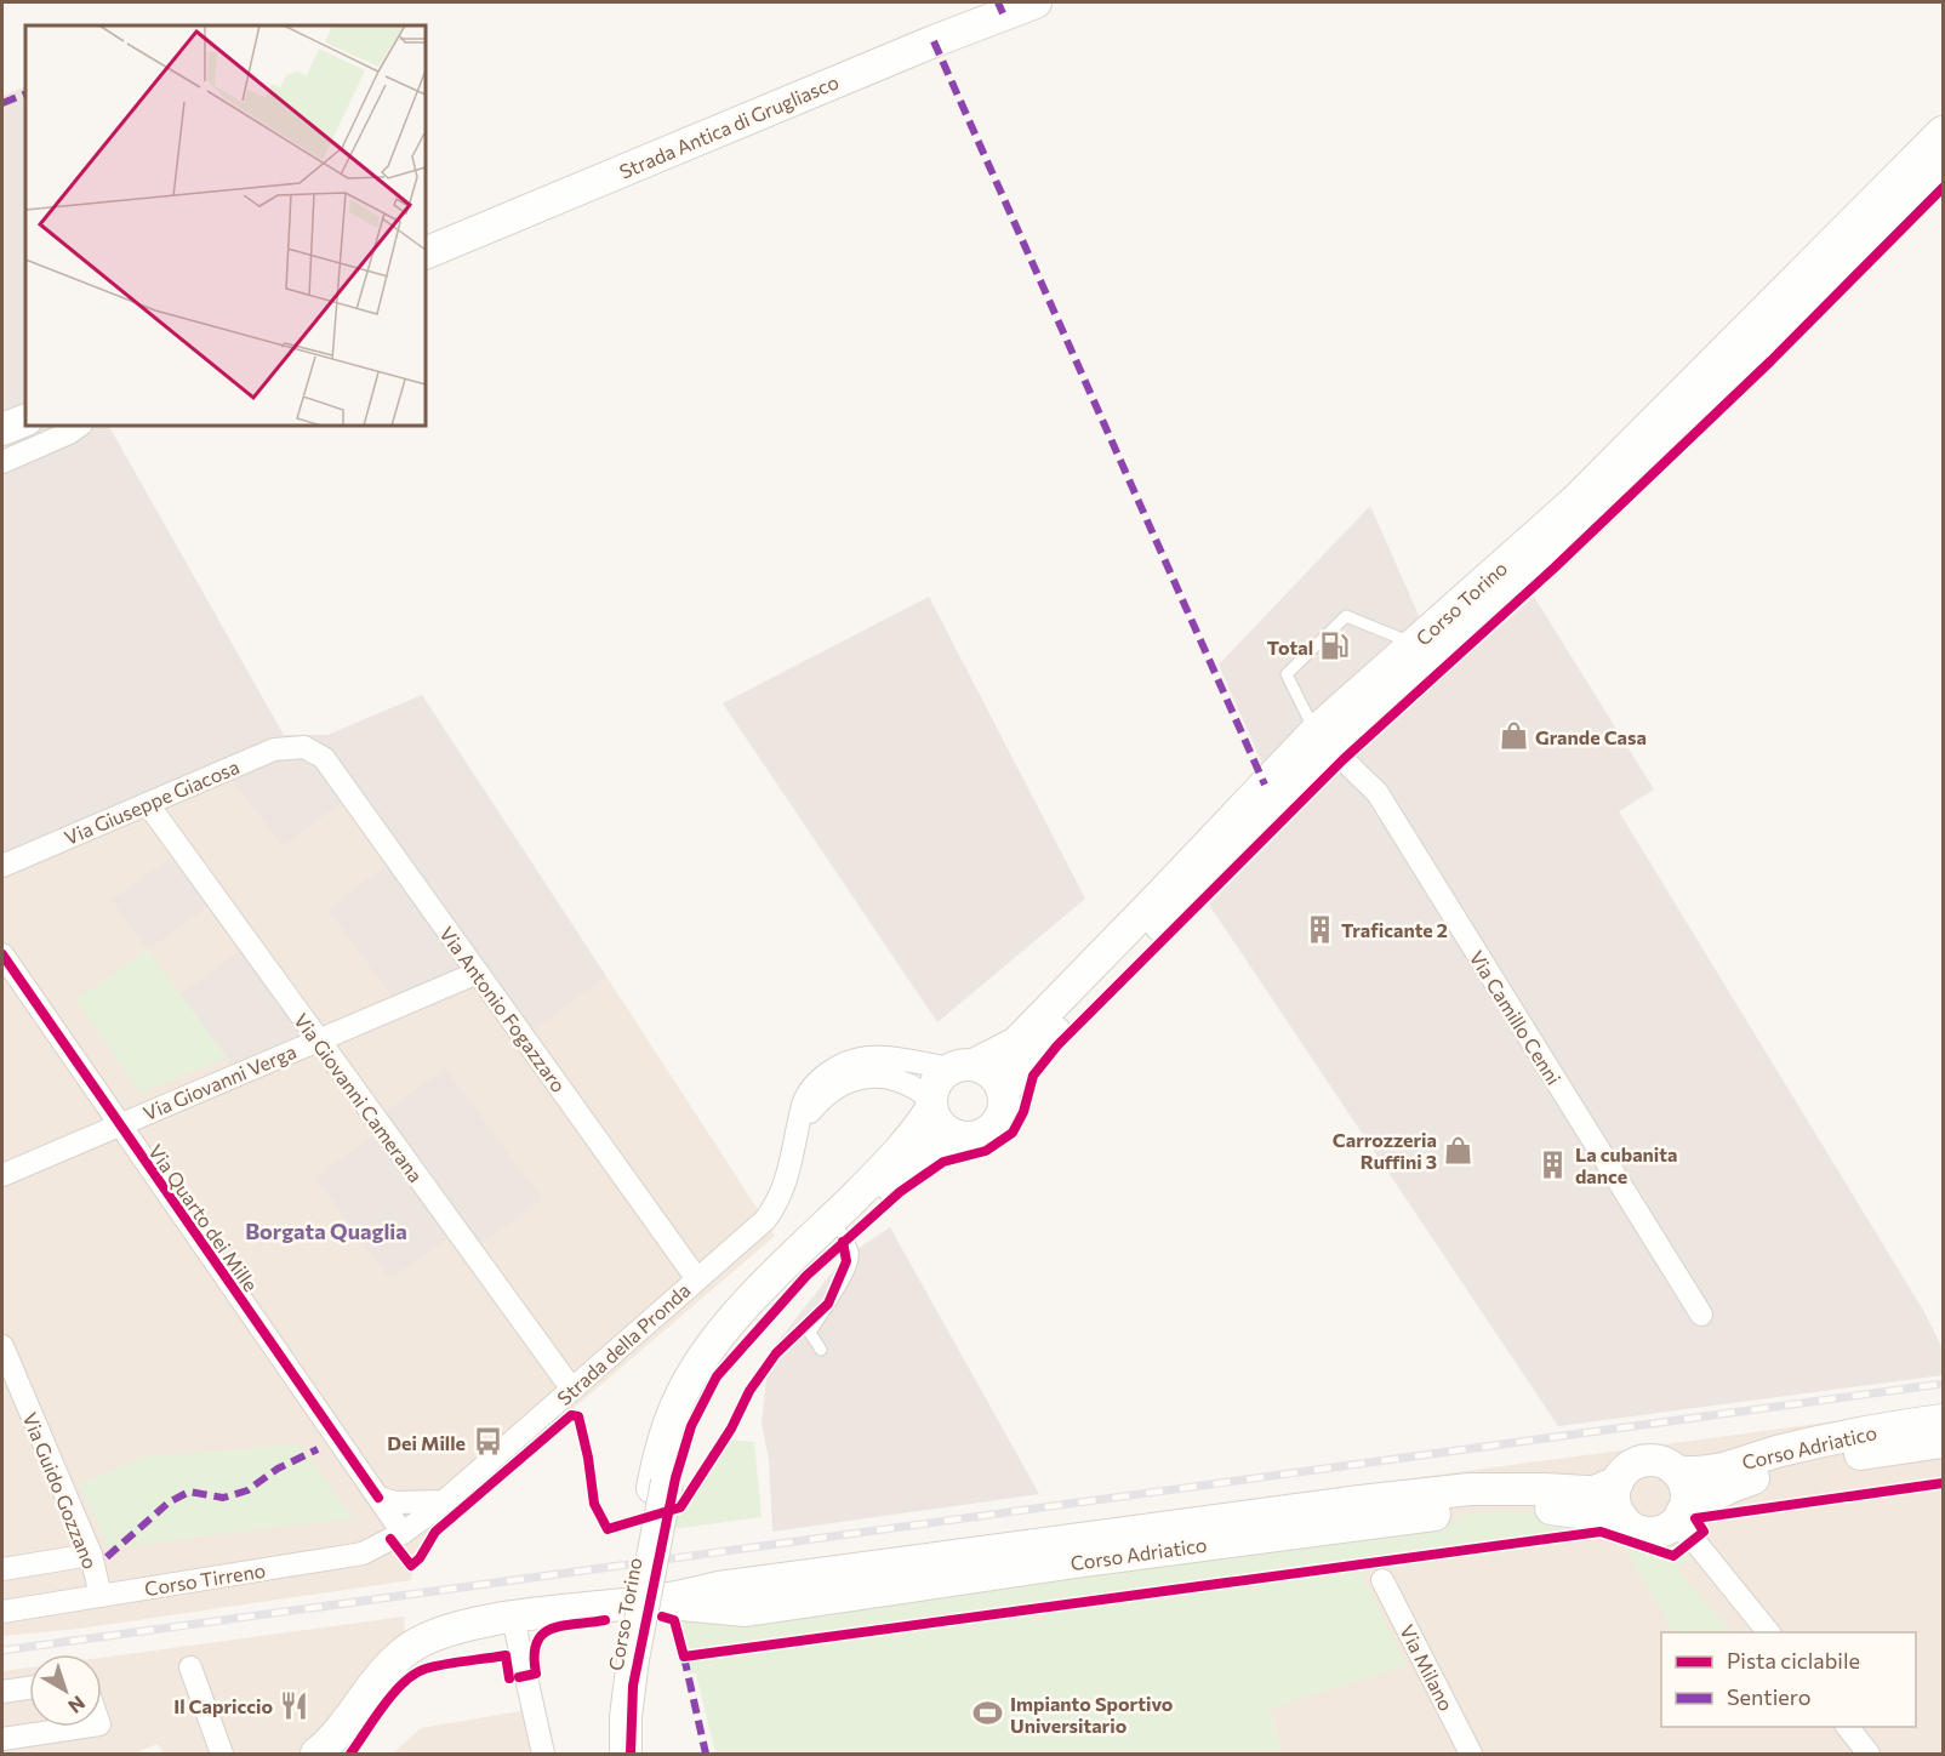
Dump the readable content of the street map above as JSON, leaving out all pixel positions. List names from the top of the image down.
{
  "streets": {
    "street": [
      "Strada Antica di Grugliasco",
      "Corso Torino",
      "Via Giuseppe Giacosa",
      "Via Antonio Fogazzaro",
      "Via Camillo Cenni",
      "Via Giovanni Verga",
      "Via Giovanni Camerana",
      "Via Quarto dei Mille",
      "Strada della Pronda",
      "Corso Adriatico",
      "Via Guido Gozzano",
      "Corso Tirreno",
      "Via Milano"
    ]
  },
  "crossings": [
    ["Corso Torino", "Via Camillo Cenni"],
    ["Corso Torino", "Strada della Pronda"],
    ["Via Giuseppe Giacosa", "Via Antonio Fogazzaro"],
    ["Via Giuseppe Giacosa", "Via Giovanni Camerana"],
    ["Via Antonio Fogazzaro", "Via Giovanni Verga"],
    ["Via Antonio Fogazzaro", "Strada della Pronda"],
    ["Via Giovanni Verga", "Via Giovanni Camerana"],
    ["Via Giovanni Verga", "Via Quarto dei Mille"],
    ["Via Giovanni Camerana", "Strada della Pronda"],
    ["Via Quarto dei Mille", "Strada della Pronda"],
    ["Via Quarto dei Mille", "Corso Tirreno"],
    ["Strada della Pronda", "Corso Tirreno"],
    ["Via Guido Gozzano", "Corso Tirreno"]
  ],
  "districts": ["Borgata Quaglia"],
  "places": {
    "fuel station": ["Total"],
    "shop": ["Grande Casa", "Carrozzeria Ruffini 3"],
    "building": ["Traficante 2", "La cubanita dance"],
    "bus stop": ["Dei Mille"],
    "restaurant": ["Il Capriccio"],
    "sports": ["Impianto Sportivo Universitario"]
  },
  "legend": ["Pista ciclabile", "Sentiero"],
  "north": "bottom right"
}
